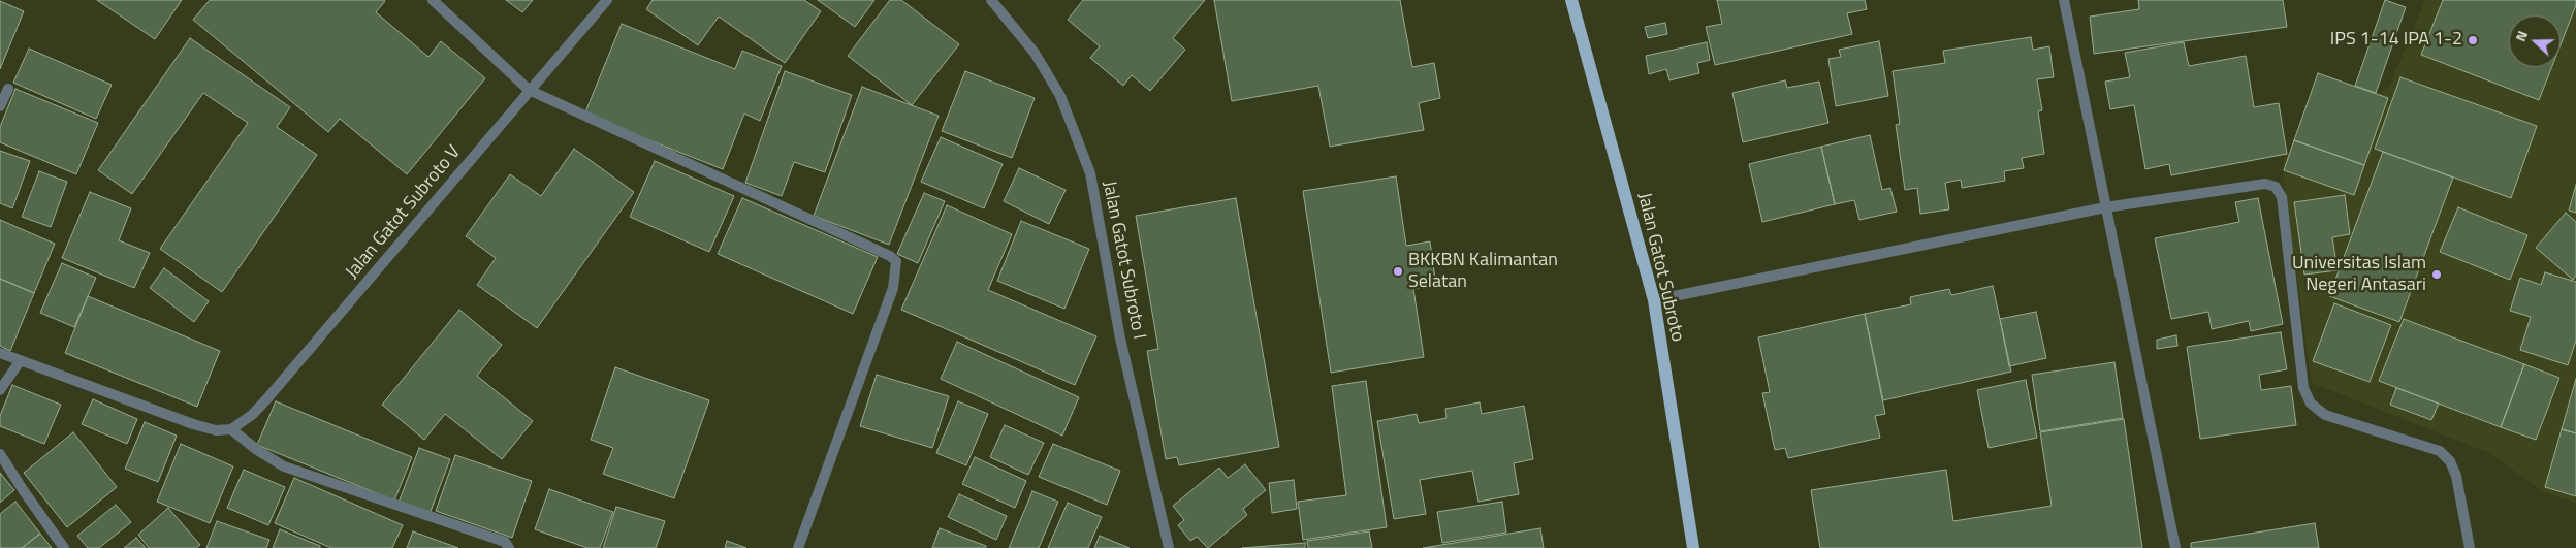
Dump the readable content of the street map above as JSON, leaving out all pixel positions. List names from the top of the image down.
{
  "streets": {
    "main road": ["Jalan Gatot Subroto"],
    "street": ["Jalan Gatot Subroto V", "Jalan Gatot Subroto I"]
  },
  "places": ["IPS 1-14 IPA 1-2", "BKKBN Kalimantan Selatan", "Universitas Islam Negeri Antasari"],
  "north": "left"
}
